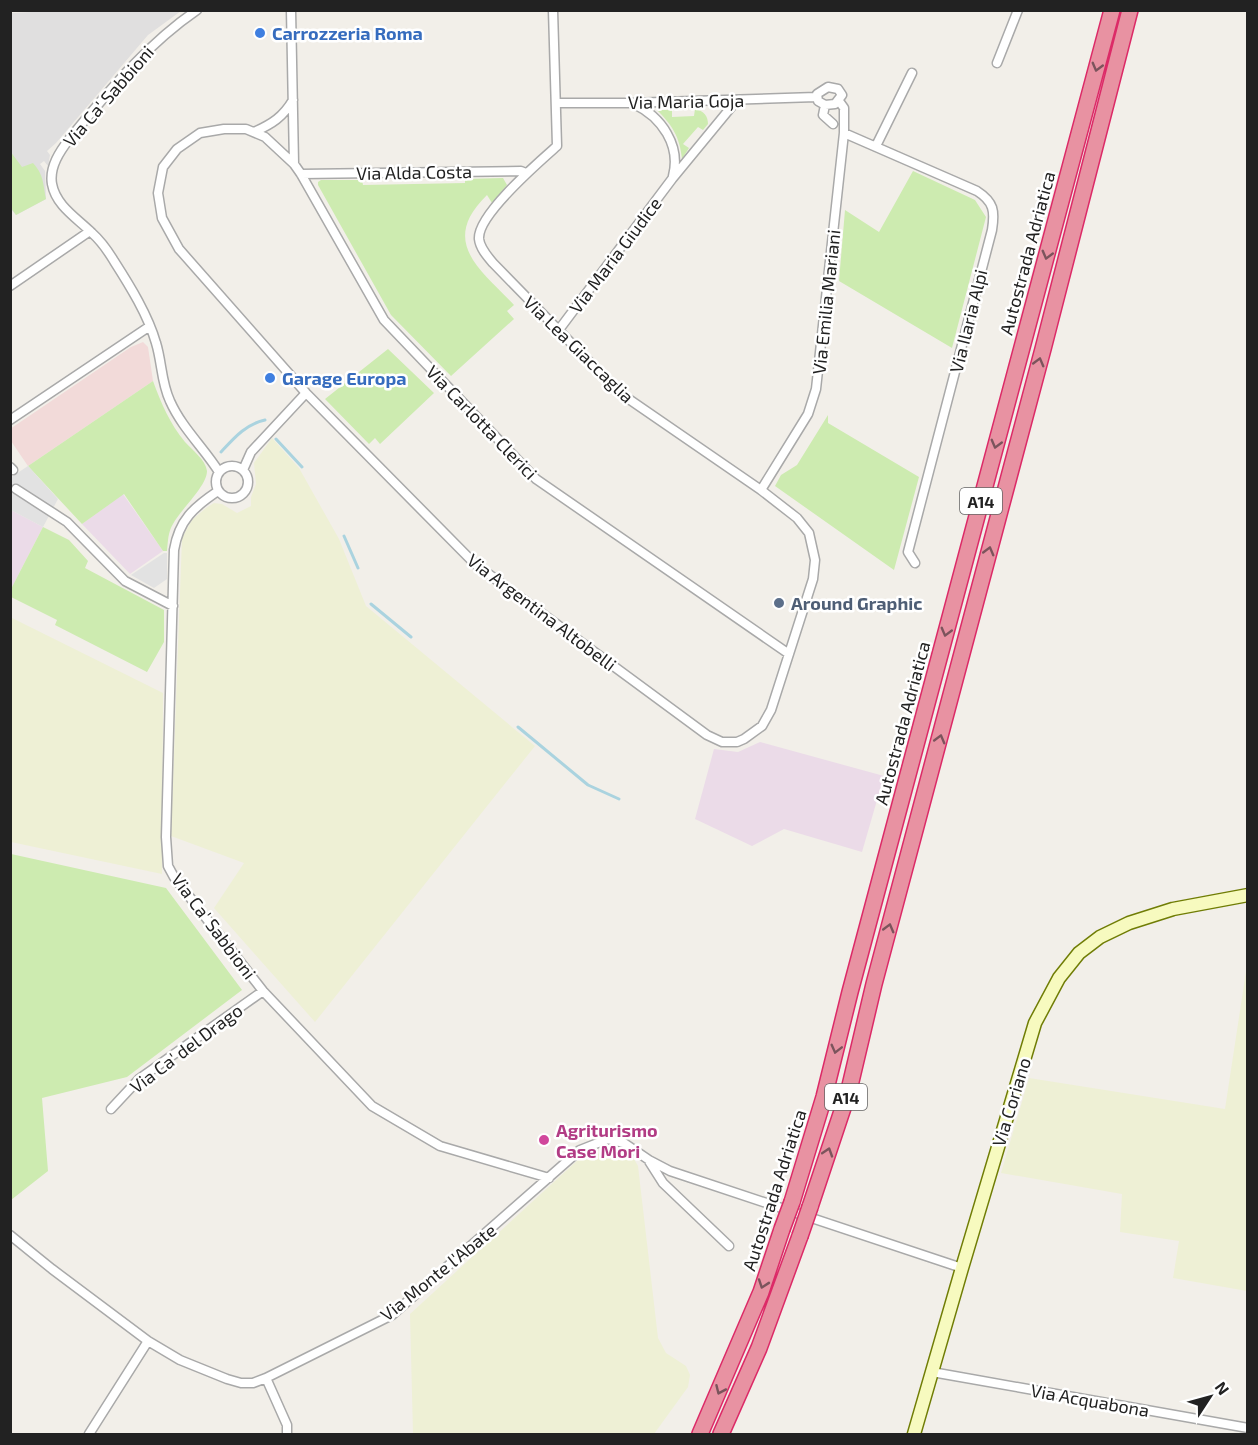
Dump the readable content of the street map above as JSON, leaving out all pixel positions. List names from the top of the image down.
{
  "streets": {
    "highway": ["Autostrada Adriatica", "A14"],
    "main road": ["Via Coriano"],
    "street": [
      "Via Ca' Sabbioni",
      "Via Maria Goja",
      "Via Alda Costa",
      "Via Maria Giudice",
      "Via Emilia Mariani",
      "Via Ilaria Alpi",
      "Via Lea Giaccaglia",
      "Via Carlotta Clerici",
      "Via Argentina Altobelli",
      "Via Ca' del Drago",
      "Via Monte l'Abate",
      "Via Acquabona"
    ]
  },
  "crossings": [
    ["Via Ca' Sabbioni", "Via Ca' del Drago"],
    ["Via Ca' Sabbioni", "Via Monte l'Abate"],
    ["Via Maria Goja", "Via Maria Giudice"],
    ["Via Maria Goja", "Via Emilia Mariani"],
    ["Via Maria Goja", "Via Lea Giaccaglia"],
    ["Via Alda Costa", "Via Lea Giaccaglia"],
    ["Via Alda Costa", "Via Carlotta Clerici"],
    ["Via Maria Giudice", "Via Lea Giaccaglia"],
    ["Via Emilia Mariani", "Via Ilaria Alpi"],
    ["Via Emilia Mariani", "Via Lea Giaccaglia"],
    ["Via Lea Giaccaglia", "Via Carlotta Clerici"],
    ["Via Lea Giaccaglia", "Via Argentina Altobelli"],
    ["Via Carlotta Clerici", "Via Argentina Altobelli"],
    ["Via Coriano", "Via Monte l'Abate"],
    ["Via Coriano", "Via Acquabona"]
  ],
  "places": [
    "Carrozzeria Roma",
    "Garage Europa",
    "Around Graphic",
    "Agriturismo Case Mori"
  ],
  "north": "top right"
}
